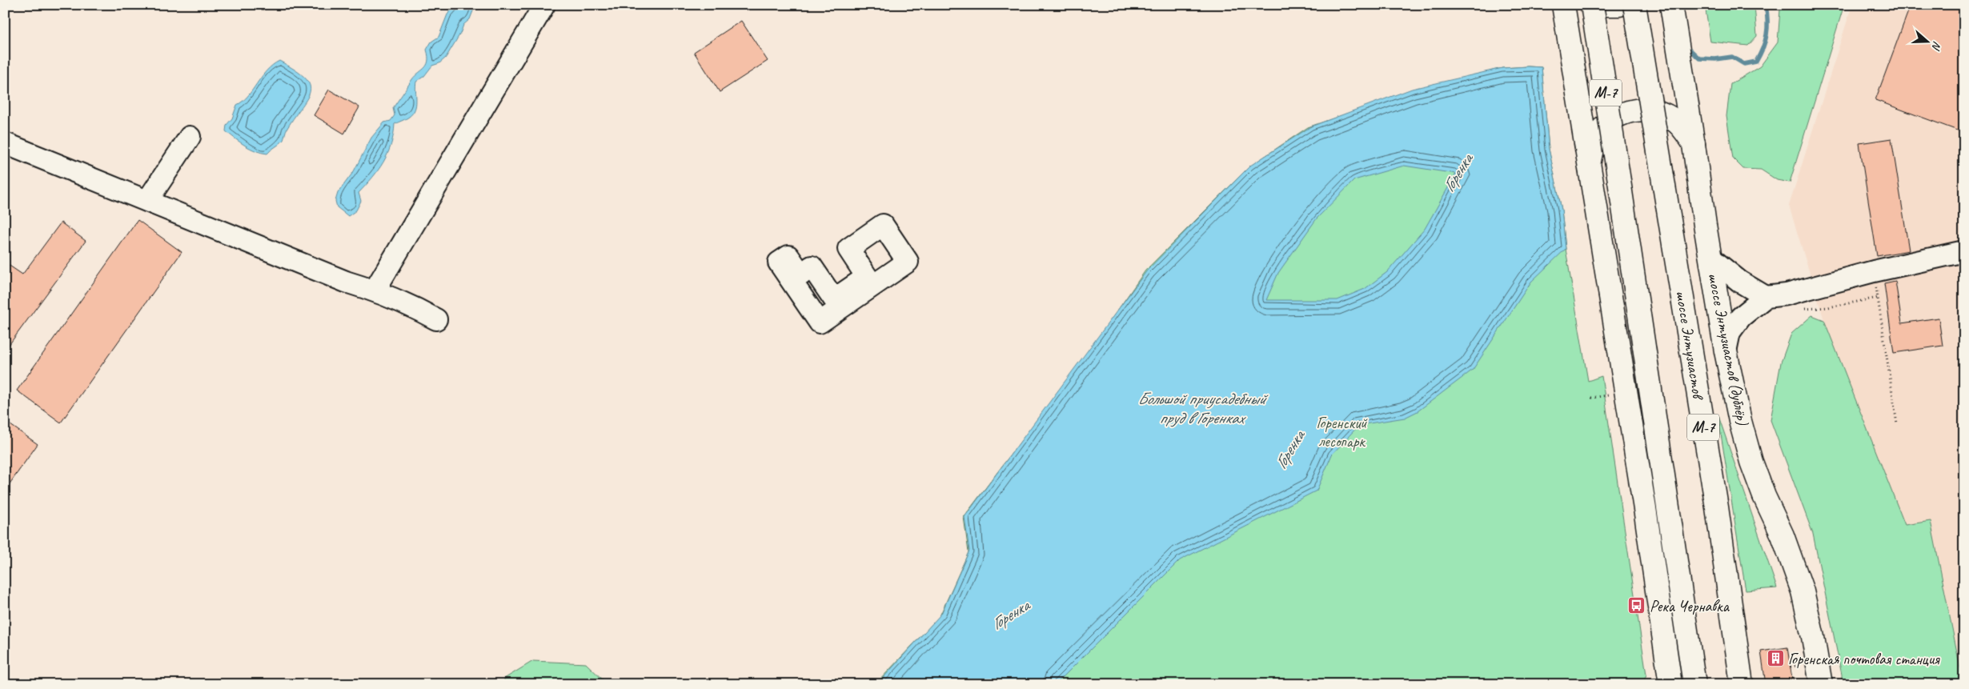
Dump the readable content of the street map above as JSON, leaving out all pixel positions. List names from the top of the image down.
{
  "streets": {
    "main road": ["М-7", "шоссе Энтузиастов", "шоссе Энтузиастов (дублёр)"]
  },
  "water": ["Горенка", "Большой приусадебный пруд в Горенках"],
  "parks": ["Горенский лесопарк"],
  "places": {
    "bus stop": ["Река Чернавка"],
    "building": ["Горенская почтовая станция"]
  },
  "north": "right"
}
